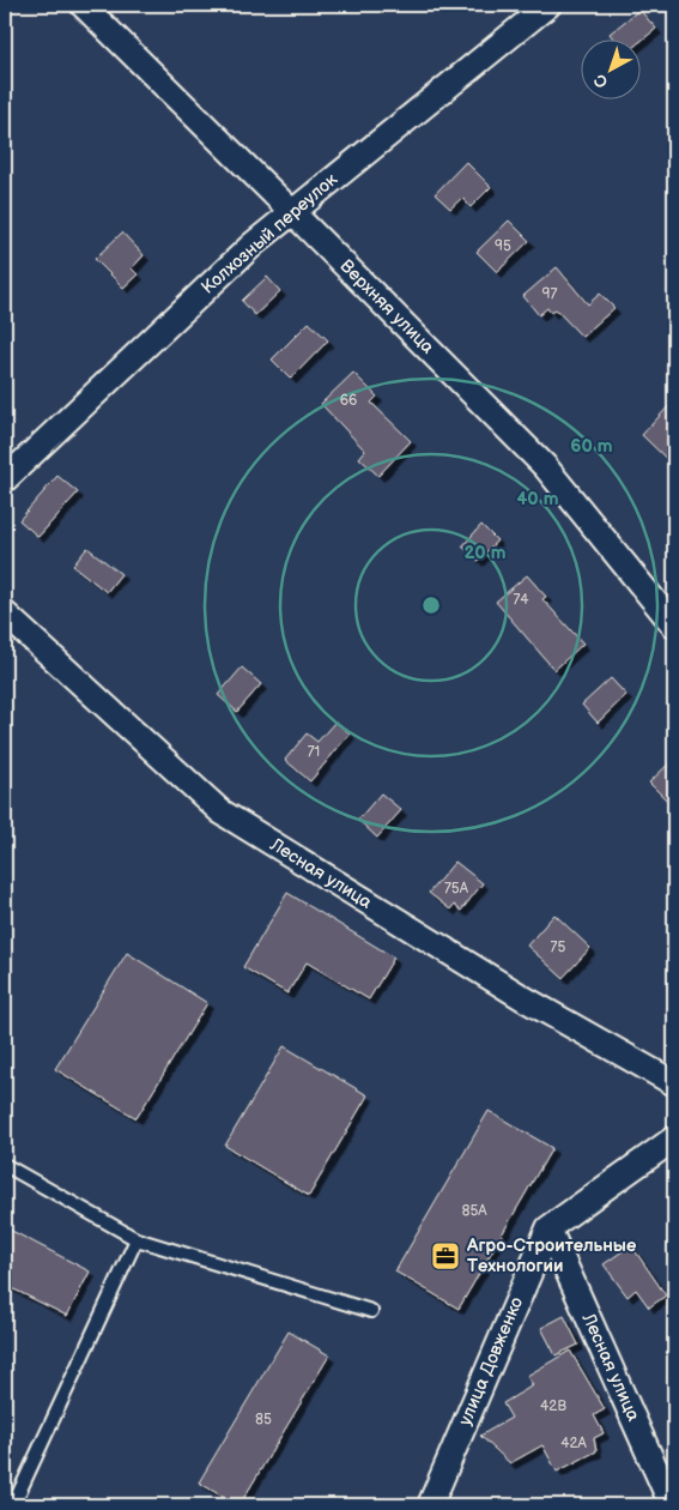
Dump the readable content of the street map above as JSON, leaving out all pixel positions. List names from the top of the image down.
{
  "streets": {
    "street": [
      "Колхозный переулок",
      "Верхняя улица",
      "Лесная улица",
      "улица Довженко"
    ]
  },
  "crossings": [
    ["Колхозный переулок", "Верхняя улица"],
    ["Лесная улица", "улица Довженко"]
  ],
  "places": {
    "office": ["Агро-Строительные Технологии"]
  },
  "house_numbers": [
    "95",
    "97",
    "66",
    "74",
    "71",
    "75А",
    "75",
    "85А",
    "42В",
    "85",
    "42А"
  ],
  "north": "bottom left",
  "rings": ["60 m", "40 m", "20 m"]
}
